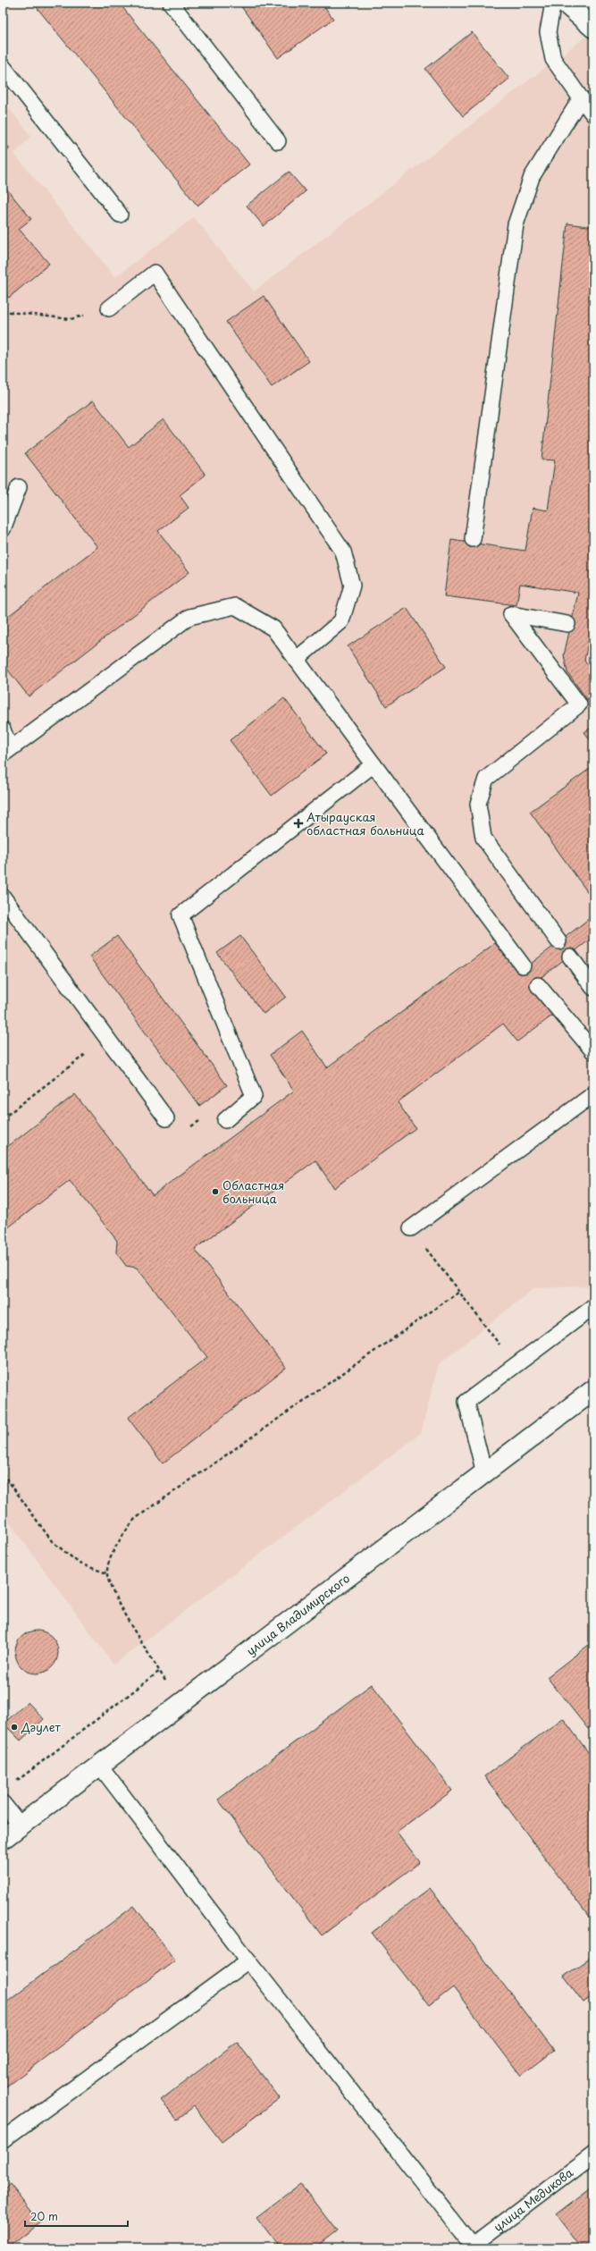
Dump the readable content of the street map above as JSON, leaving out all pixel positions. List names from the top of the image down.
{
  "streets": {
    "street": ["улица Владимирского"],
    "lane": ["улица Медикова"]
  },
  "places": {
    "health": ["Атырауская областная больница"],
    "other": ["Областная больница", "Дәулет"]
  },
  "scale_bar": "20 m"
}
